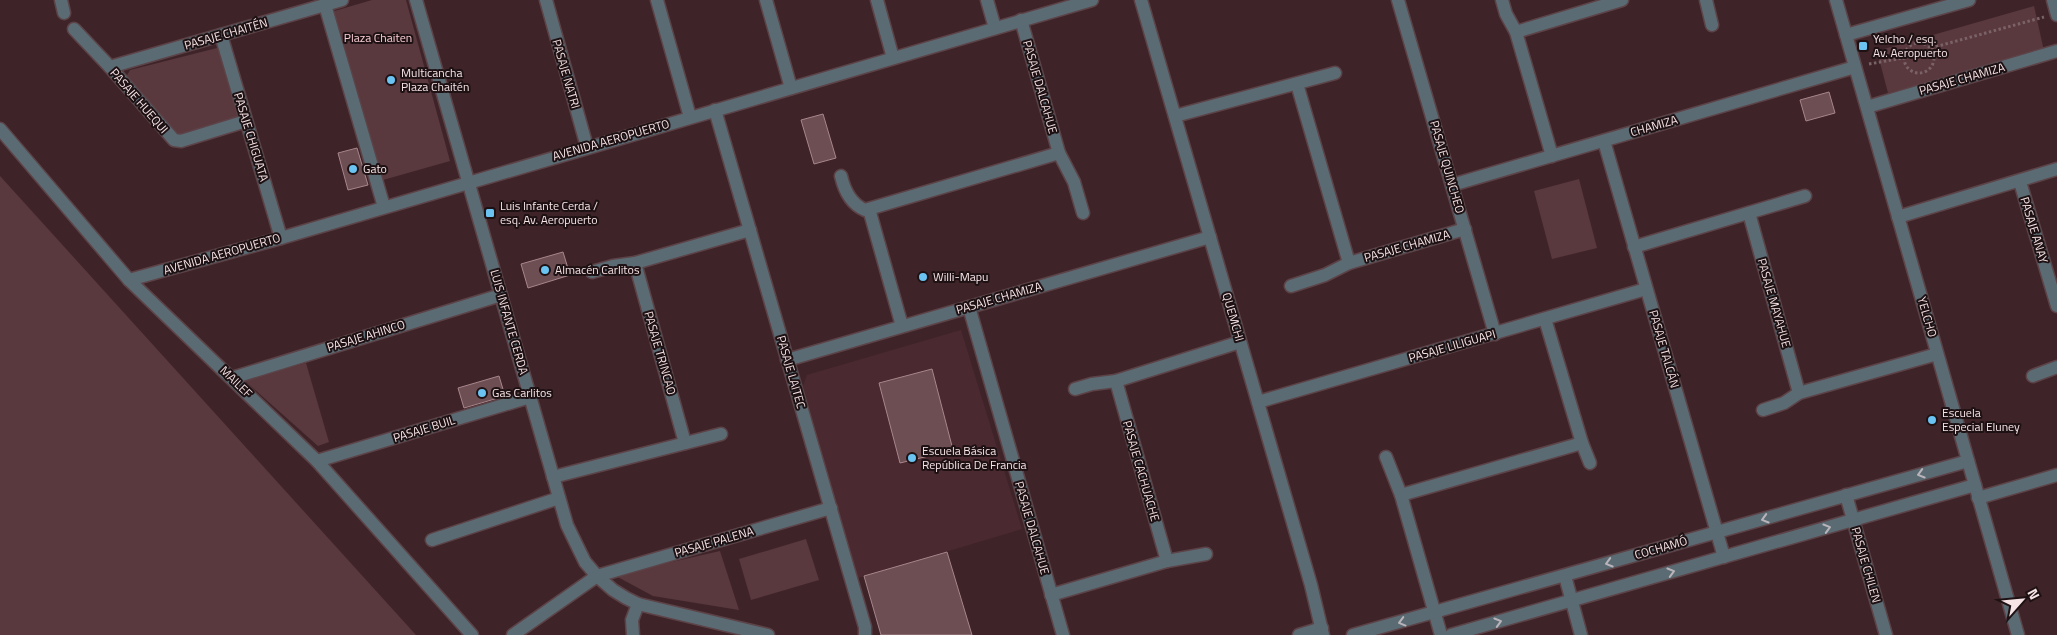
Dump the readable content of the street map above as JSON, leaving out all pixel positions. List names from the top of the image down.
{
  "streets": {
    "street": [
      "PASAJE CHAITÉN",
      "PASAJE NATRI",
      "PASAJE CHAMIZA",
      "PASAJE DALCAHUE",
      "PASAJE HUEQUI",
      "CHAMIZA",
      "PASAJE CHIGUATA",
      "AVENIDA AEROPUERTO",
      "PASAJE QUINCHEO",
      "PASAJE ANAY",
      "PASAJE MAYAHUE",
      "QUEMCHI",
      "YELCHO",
      "LUIS INFANTE CERDA",
      "PASAJE AHINCO",
      "PASAJE LILIGUAPI",
      "PASAJE TALCÁN",
      "PASAJE TRINCAO",
      "PASAJE LAITEC",
      "MAILEF",
      "PASAJE BUIL",
      "PASAJE CACHUACHE",
      "PASAJE PALENA",
      "COCHAMÓ",
      "PASAJE CHILEN"
    ]
  },
  "crossings": [
    ["PASAJE CHAITÉN", "PASAJE HUEQUI"],
    ["PASAJE CHAITÉN", "PASAJE CHIGUATA"],
    ["PASAJE NATRI", "AVENIDA AEROPUERTO"],
    ["PASAJE CHAMIZA", "PASAJE DALCAHUE"],
    ["PASAJE CHAMIZA", "PASAJE QUINCHEO"],
    ["PASAJE CHAMIZA", "QUEMCHI"],
    ["PASAJE CHAMIZA", "YELCHO"],
    ["PASAJE CHAMIZA", "PASAJE LAITEC"],
    ["PASAJE DALCAHUE", "AVENIDA AEROPUERTO"],
    ["PASAJE HUEQUI", "PASAJE CHIGUATA"],
    ["CHAMIZA", "PASAJE QUINCHEO"],
    ["CHAMIZA", "YELCHO"],
    ["CHAMIZA", "PASAJE TALCÁN"],
    ["PASAJE CHIGUATA", "AVENIDA AEROPUERTO"],
    ["AVENIDA AEROPUERTO", "LUIS INFANTE CERDA"],
    ["AVENIDA AEROPUERTO", "PASAJE LAITEC"],
    ["AVENIDA AEROPUERTO", "MAILEF"],
    ["PASAJE QUINCHEO", "PASAJE LILIGUAPI"],
    ["PASAJE ANAY", "YELCHO"],
    ["QUEMCHI", "PASAJE LILIGUAPI"],
    ["YELCHO", "COCHAMÓ"],
    ["LUIS INFANTE CERDA", "PASAJE AHINCO"],
    ["LUIS INFANTE CERDA", "PASAJE BUIL"],
    ["LUIS INFANTE CERDA", "PASAJE PALENA"],
    ["PASAJE AHINCO", "MAILEF"],
    ["PASAJE LILIGUAPI", "PASAJE TALCÁN"],
    ["PASAJE TALCÁN", "COCHAMÓ"],
    ["PASAJE LAITEC", "PASAJE PALENA"],
    ["MAILEF", "PASAJE BUIL"],
    ["COCHAMÓ", "PASAJE CHILEN"]
  ],
  "parks": ["Plaza Chaiten"],
  "places": {
    "transit": ["Yelcho / esq. Av. Aeropuerto", "Luis Infante Cerda / esq. Av. Aeropuerto"],
    "other": [
      "Multicancha Plaza Chaitén",
      "Gato",
      "Almacén Carlitos",
      "Willi-Mapu",
      "Gas Carlitos",
      "Escuela Especial Eluney",
      "Escuela Básica República De Francia"
    ]
  },
  "north": "top right"
}
